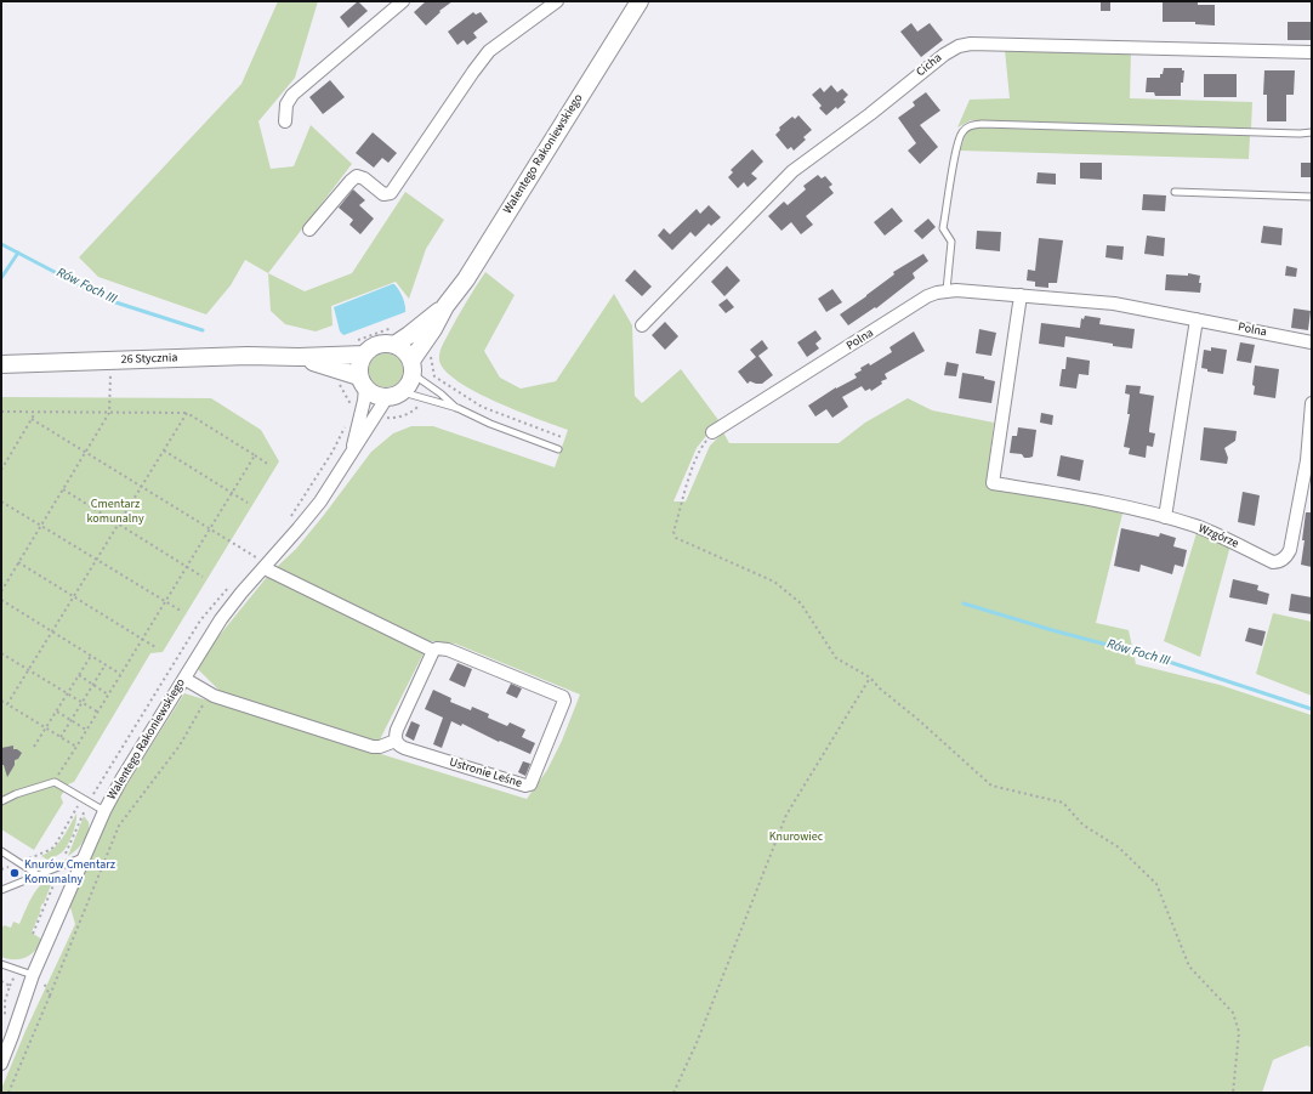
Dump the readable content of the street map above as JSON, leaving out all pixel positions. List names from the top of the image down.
{
  "streets": {
    "street": [
      "Cicha",
      "Walentego Rakoniewskiego",
      "Polna",
      "26 Stycznia",
      "Wzgórze",
      "Ustronie Leśne"
    ]
  },
  "crossings": [
    ["Walentego Rakoniewskiego", "26 Stycznia"],
    ["Walentego Rakoniewskiego", "Ustronie Leśne"],
    ["Polna", "Wzgórze"]
  ],
  "water": ["Rów Foch III"],
  "parks": ["Cmentarz komunalny", "Knurowiec"],
  "places": ["Knurów Cmentarz Komunalny"]
}
